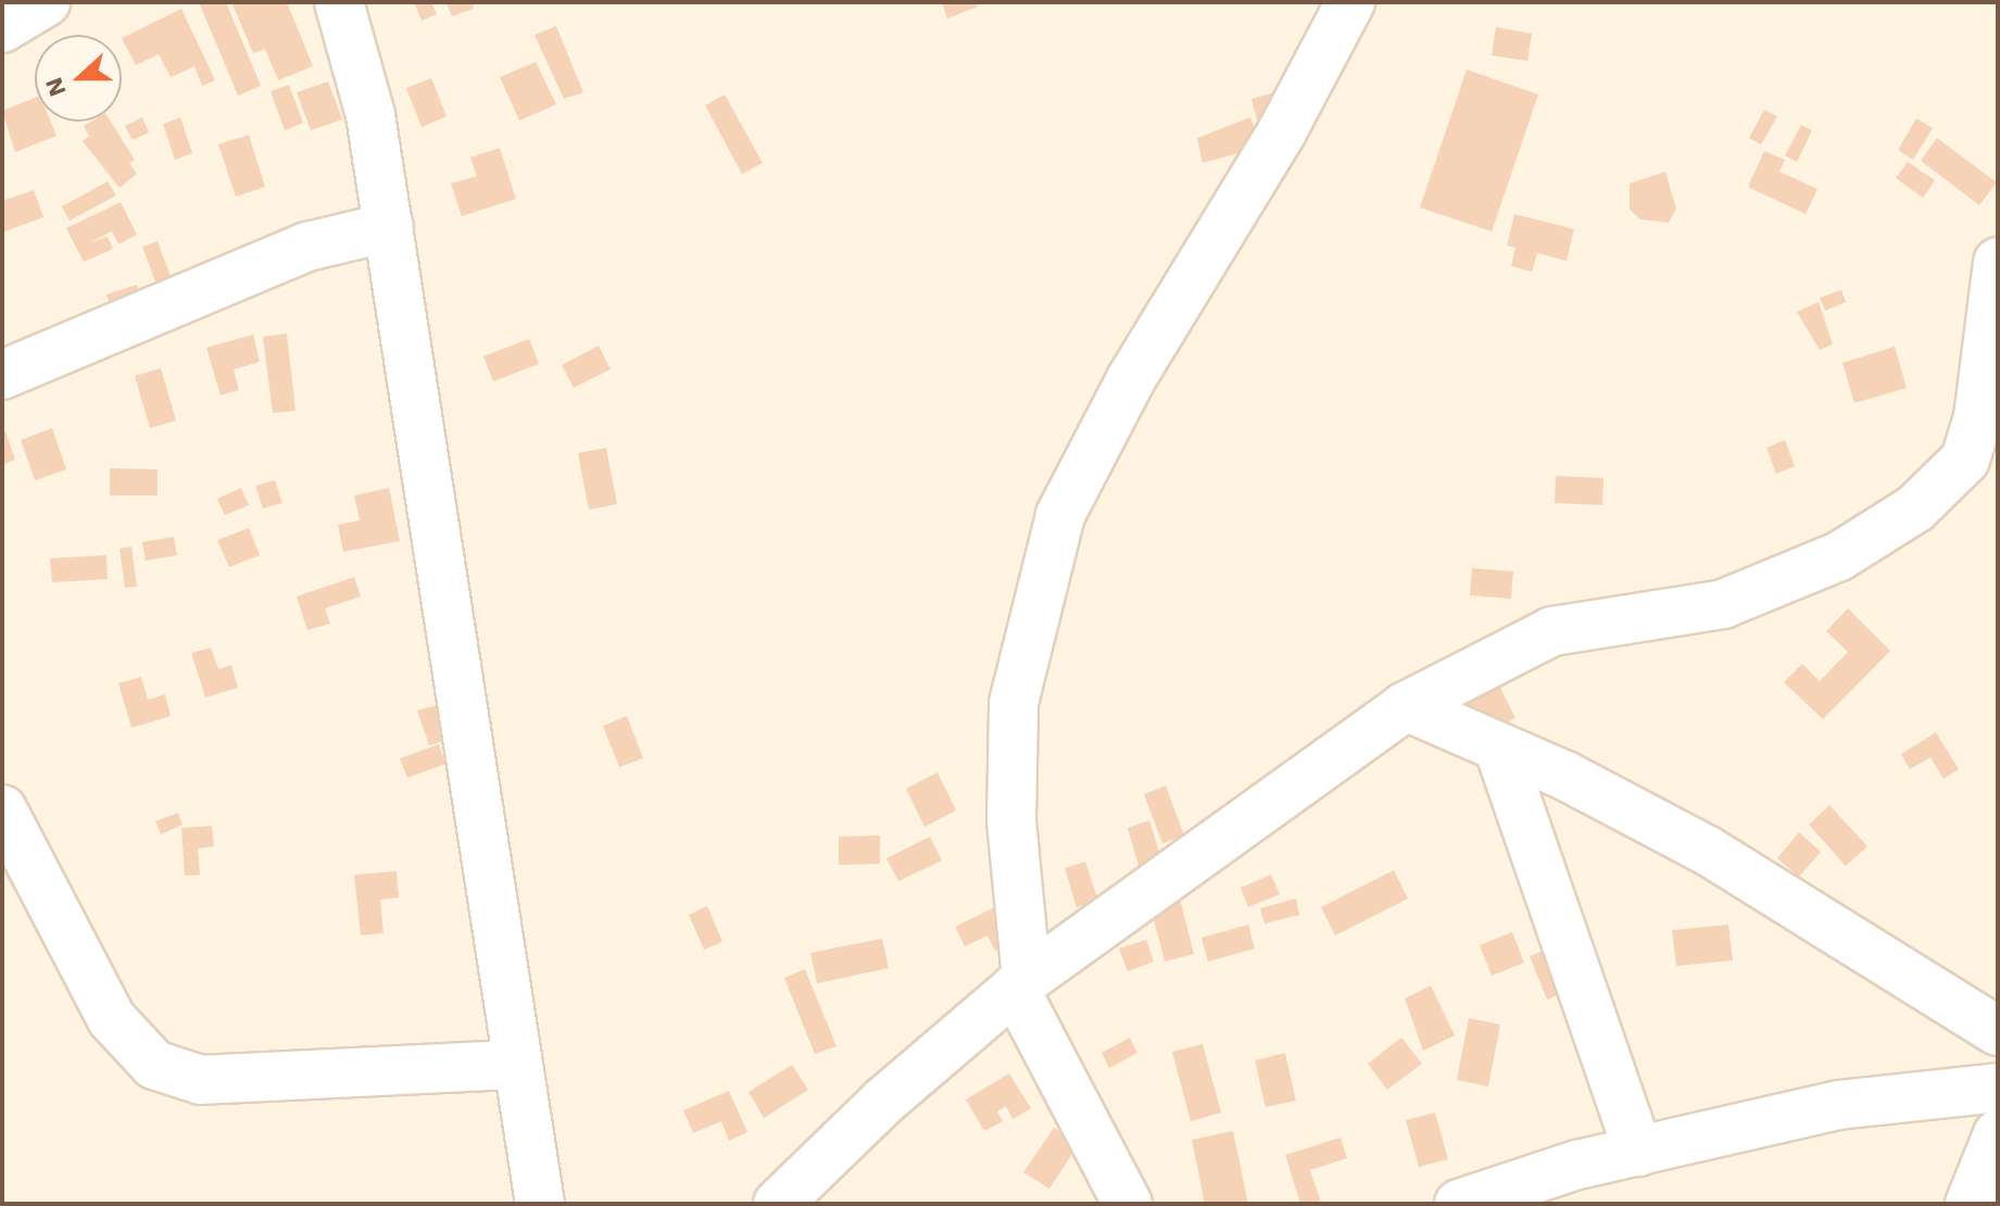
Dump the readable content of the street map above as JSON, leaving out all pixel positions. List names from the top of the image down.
{
  "north": "left"
}
